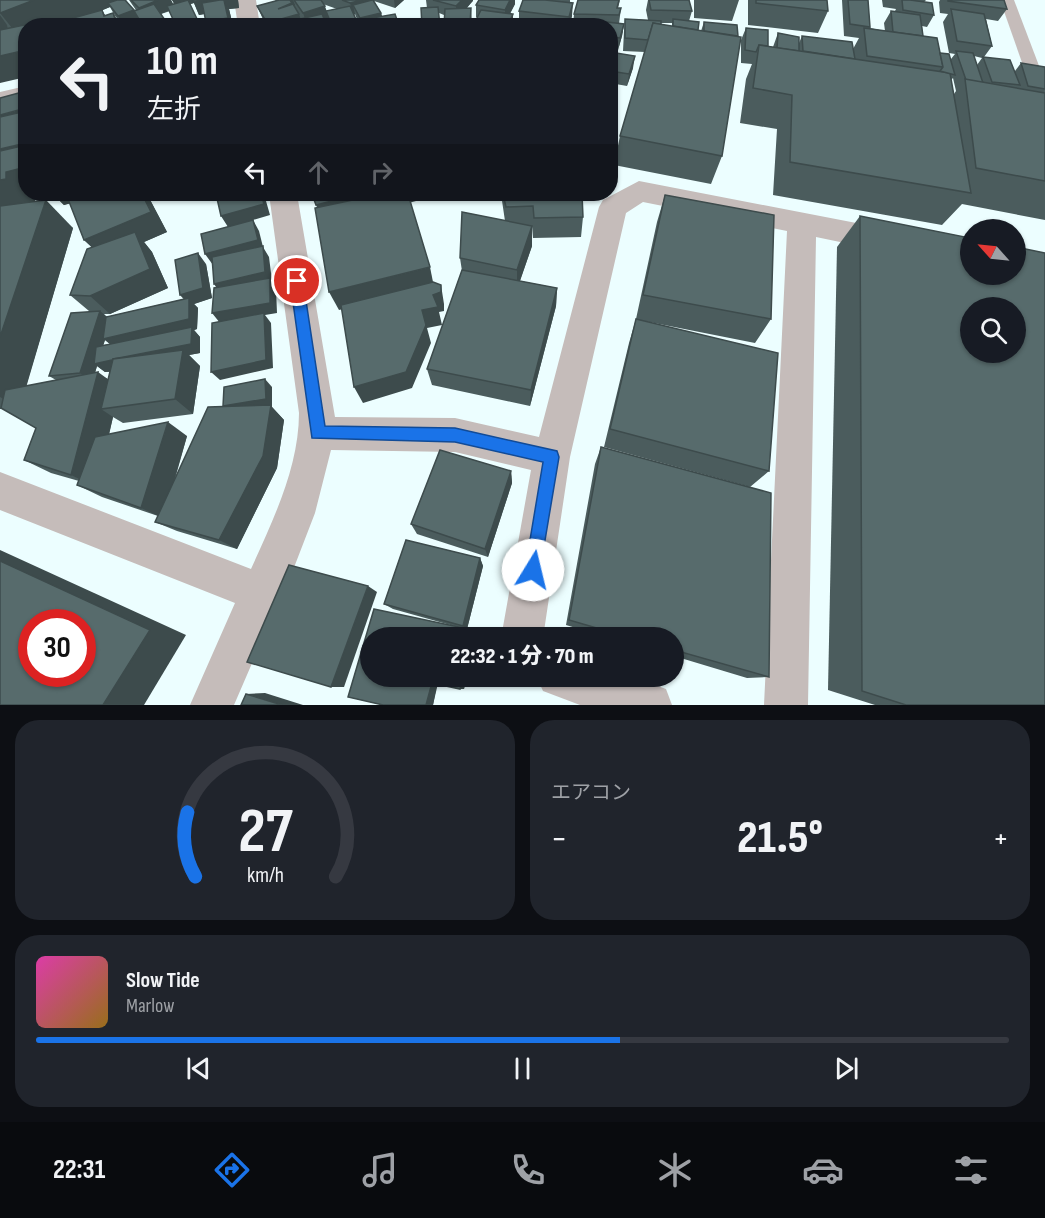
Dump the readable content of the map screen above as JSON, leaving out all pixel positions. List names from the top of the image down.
{
  "north": "top left",
  "page": {
    "turn": ["10 m", "左折"],
    "limit": "30",
    "trip": "22:32 · 1 分 · 70 m",
    "tile": "エアコン",
    "heat": ["−", "21.5°", "+"],
    "song": ["Slow Tide", "Marlow"],
    "tabs": "22:31",
    "gauge": ["27", "km/h"]
  }
}
